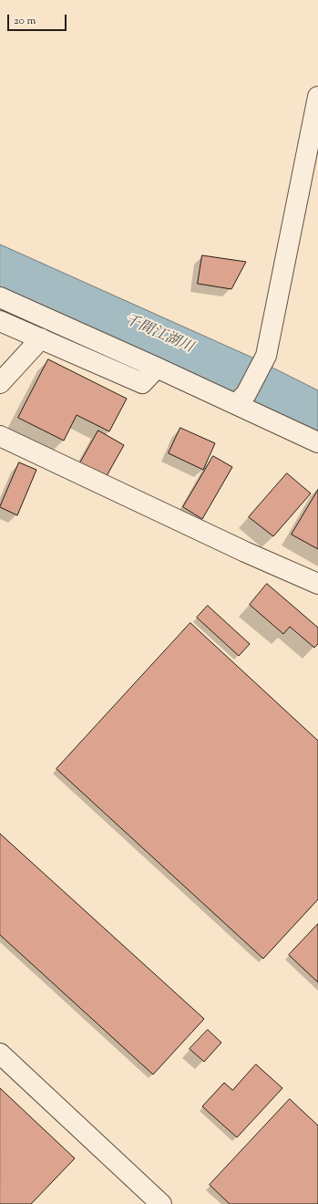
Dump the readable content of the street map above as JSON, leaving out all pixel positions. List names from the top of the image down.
{
  "water": ["千間江湖川"],
  "scale_bar": "20 m"
}
